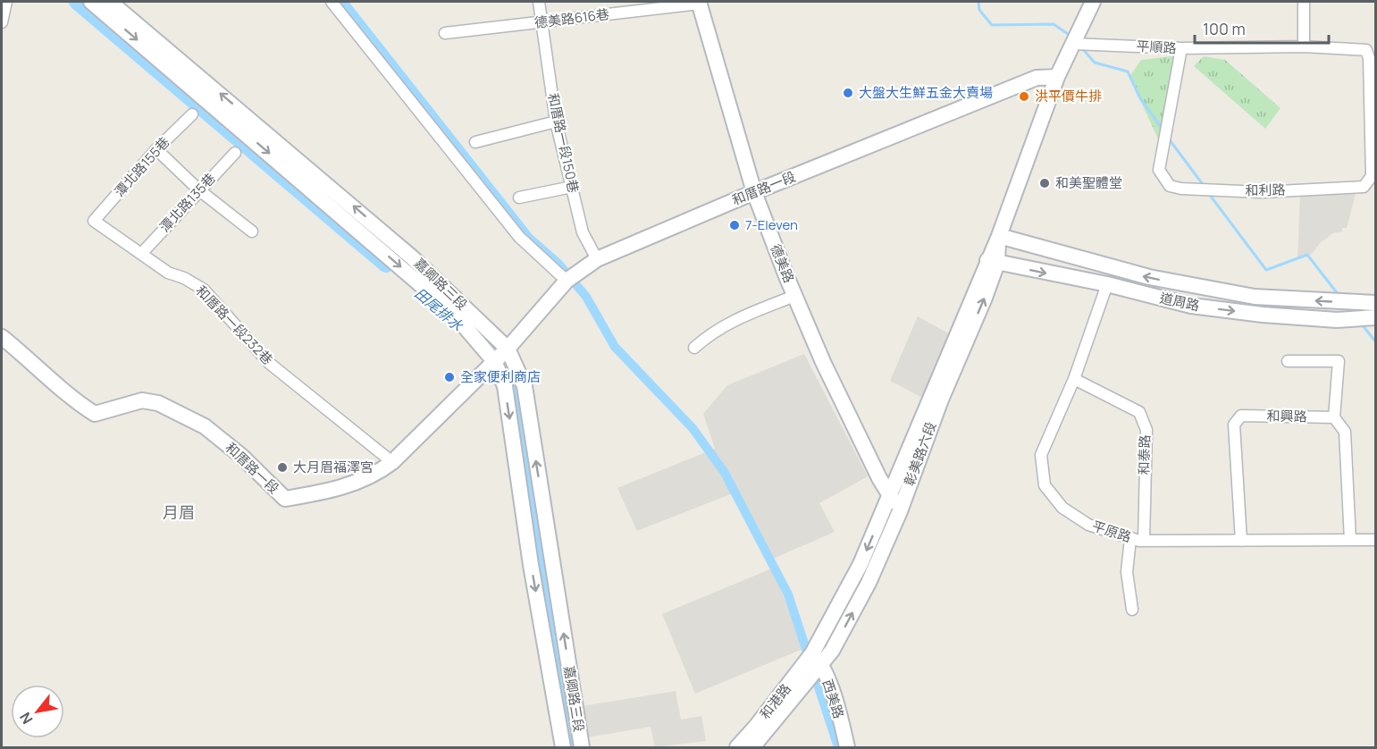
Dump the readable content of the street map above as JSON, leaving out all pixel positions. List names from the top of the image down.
{
  "streets": {
    "street": [
      "德美路616巷",
      "平順路",
      "和厝路一段150巷",
      "潭北路155巷",
      "和厝路一段",
      "和利路",
      "潭北路135巷",
      "德美路",
      "嘉卿路三段",
      "道周路",
      "和厝路一段232巷",
      "和興路",
      "彰美路六段",
      "和泰路",
      "平原路",
      "西美路",
      "和港路"
    ]
  },
  "crossings": [
    ["德美路616巷", "和厝路一段150巷"],
    ["德美路616巷", "德美路"],
    ["平順路", "和利路"],
    ["平順路", "彰美路六段"],
    ["和厝路一段150巷", "和厝路一段"],
    ["潭北路155巷", "和厝路一段232巷"],
    ["和厝路一段", "德美路"],
    ["和厝路一段", "嘉卿路三段"],
    ["和厝路一段", "和厝路一段232巷"],
    ["和厝路一段", "彰美路六段"],
    ["潭北路135巷", "和厝路一段232巷"],
    ["德美路", "彰美路六段"],
    ["道周路", "彰美路六段"],
    ["道周路", "平原路"],
    ["和興路", "平原路"],
    ["彰美路六段", "西美路"],
    ["彰美路六段", "和港路"],
    ["和泰路", "平原路"],
    ["西美路", "和港路"]
  ],
  "districts": ["月眉"],
  "water": ["田尾排水"],
  "places": [
    "大盤大生鮮五金大賣場",
    "洪平價牛排",
    "和美聖體堂",
    "7-Eleven",
    "全家便利商店",
    "大月眉福澤宮"
  ],
  "scale_bar": "100 m",
  "north": "bottom left"
}
